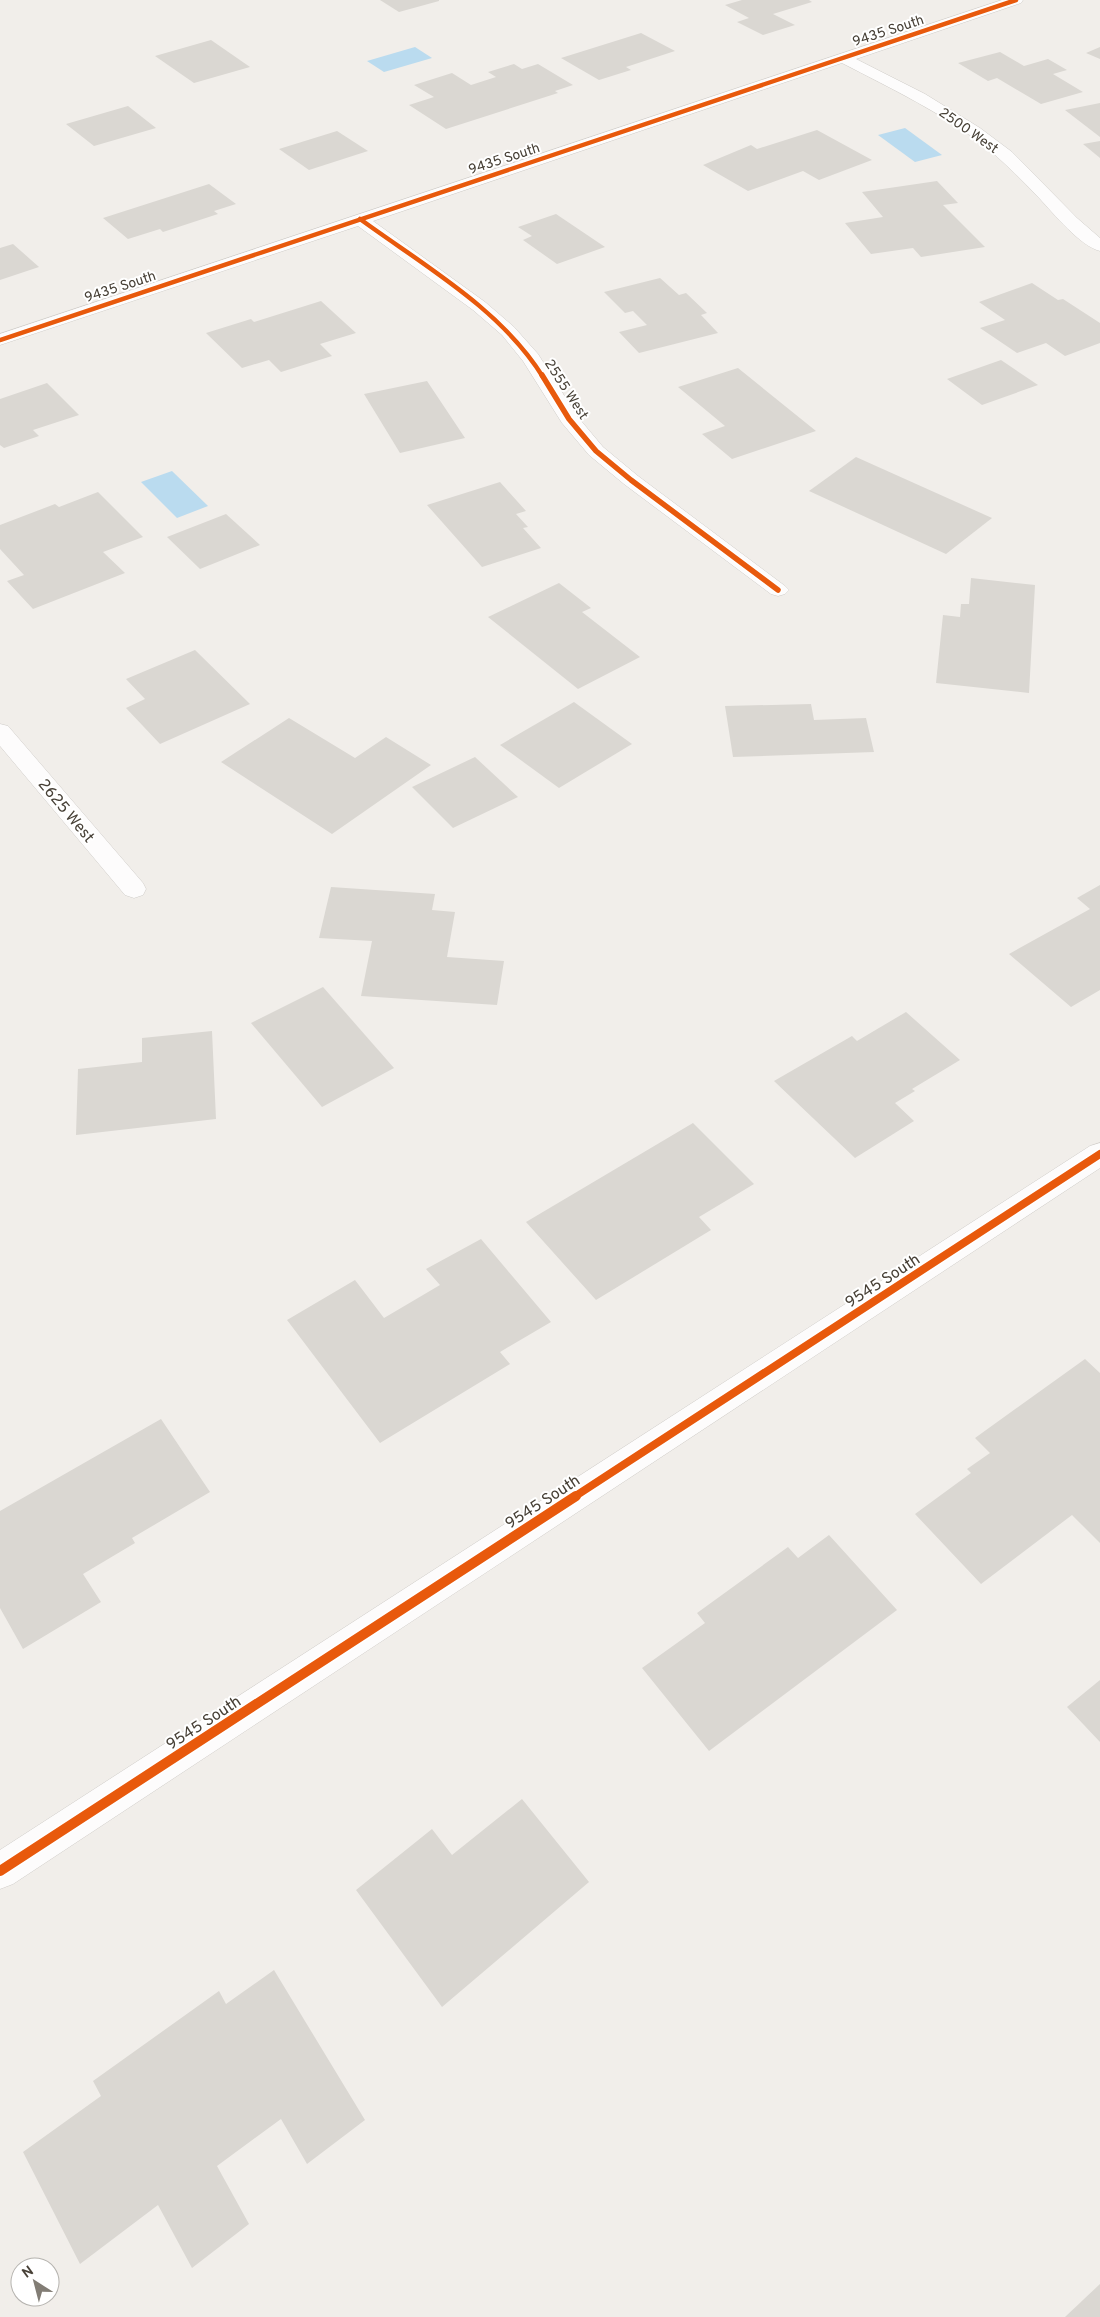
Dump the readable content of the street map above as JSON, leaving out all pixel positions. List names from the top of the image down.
{
  "streets": {
    "street": [
      "9435 South",
      "2500 West",
      "2555 West",
      "2625 West",
      "9545 South"
    ]
  },
  "crossings": [
    ["9435 South", "2500 West"],
    ["9435 South", "2555 West"]
  ],
  "north": "top left"
}
